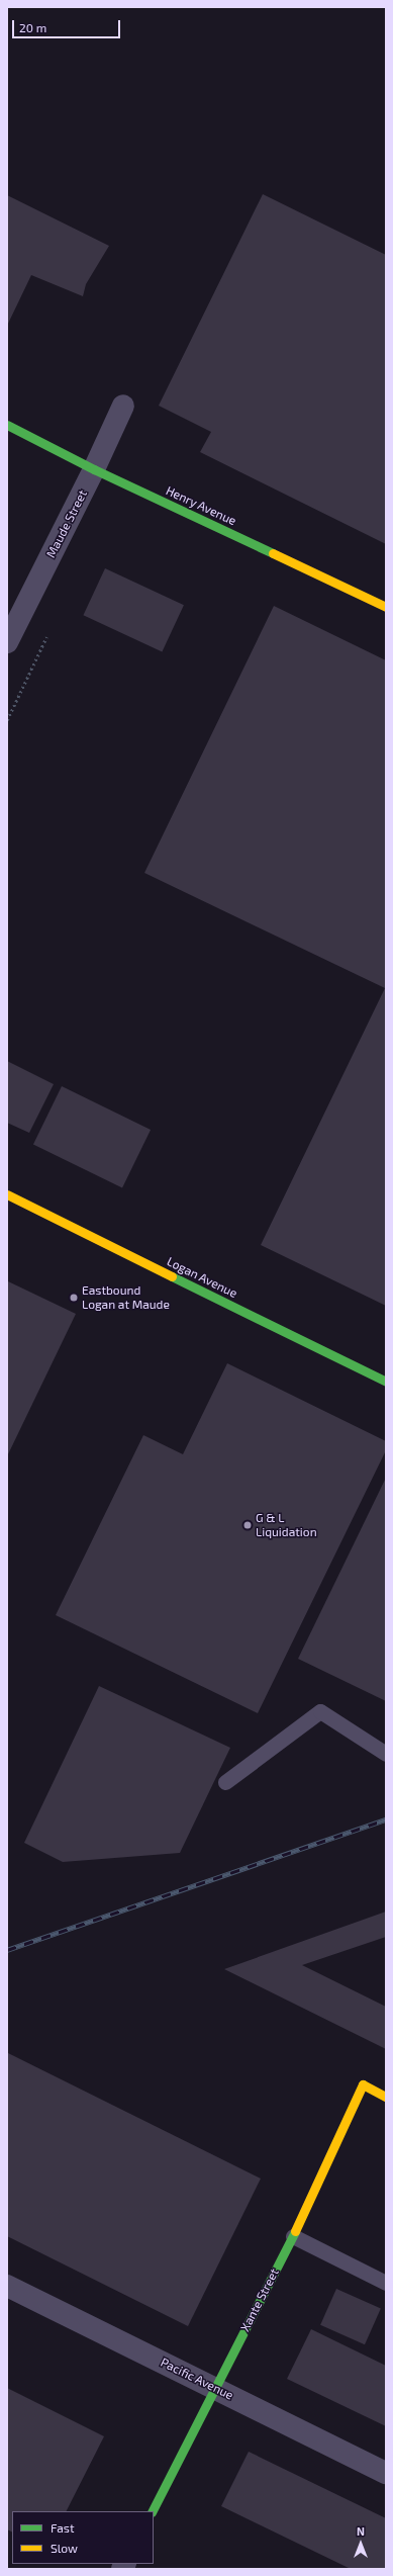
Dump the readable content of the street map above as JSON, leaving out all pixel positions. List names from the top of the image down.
{
  "streets": {
    "street": [
      "Henry Avenue",
      "Maude Street",
      "Logan Avenue",
      "Xante Street",
      "Pacific Avenue"
    ]
  },
  "crossings": [
    ["Henry Avenue", "Maude Street"],
    ["Xante Street", "Pacific Avenue"]
  ],
  "places": ["Eastbound Logan at Maude", "G & L Liquidation"],
  "legend": ["Fast", "Slow"],
  "scale_bar": "20 m",
  "north": "top"
}
